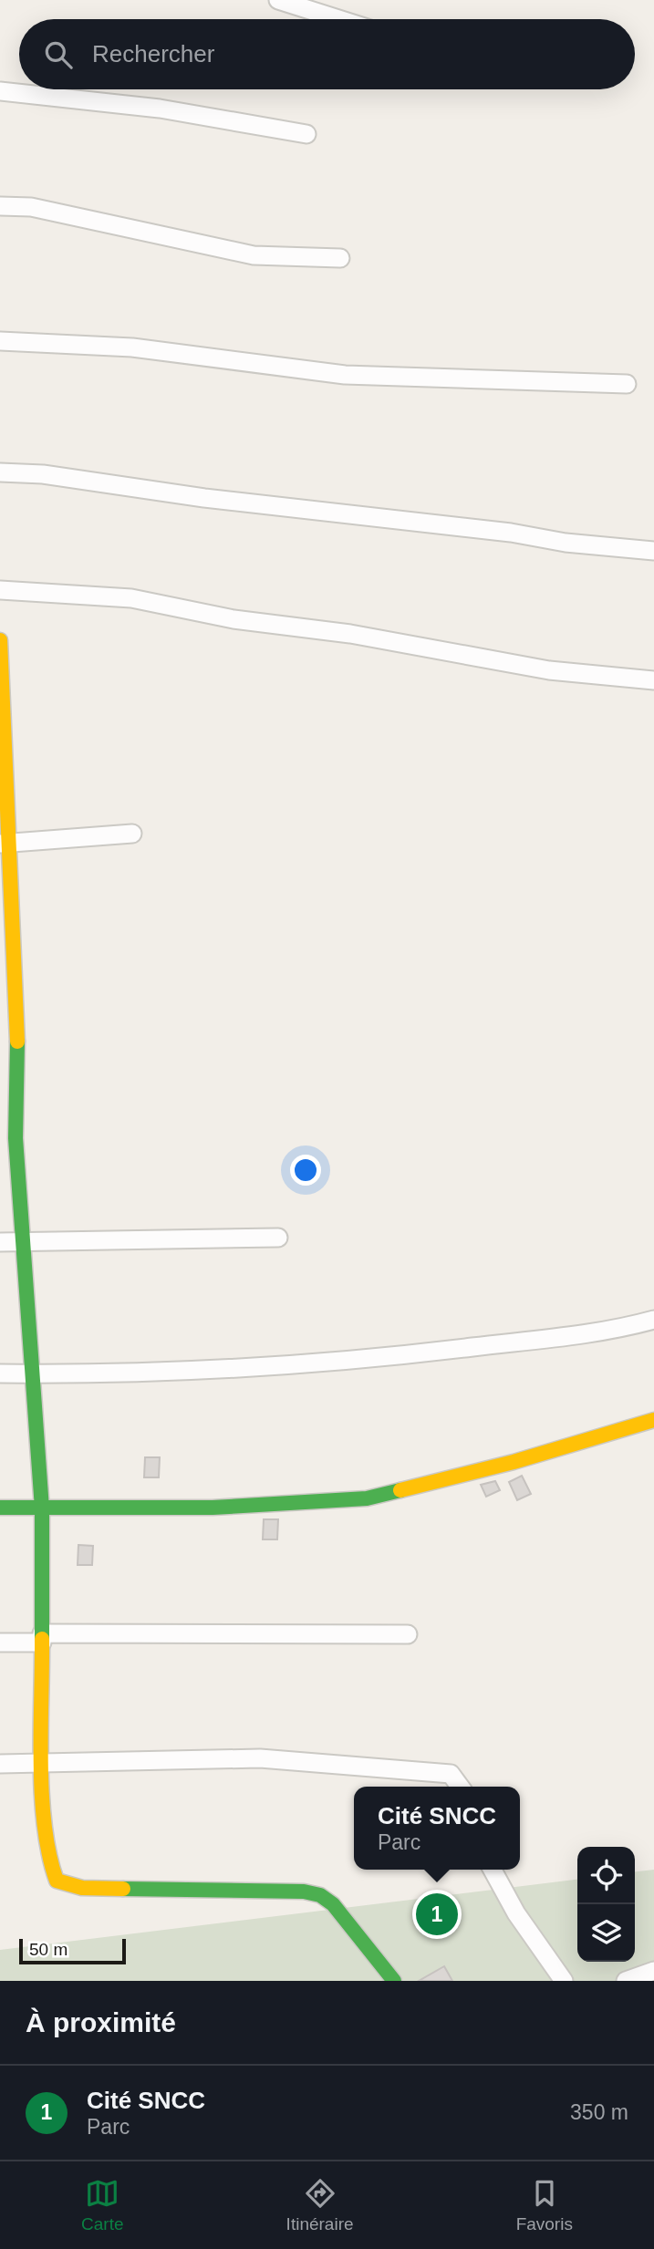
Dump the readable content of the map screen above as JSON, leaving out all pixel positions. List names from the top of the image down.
{
  "scale_bar": "50 m",
  "page": {
    "search": "Rechercher",
    "popup": ["Cité SNCC", "Parc"],
    "pins": "1",
    "scale": "50 m",
    "heading": "À proximité",
    "list": [
      {
        "mark": "1",
        "name": "Cité SNCC",
        "note": "Parc",
        "value": "350 m"
      }
    ],
    "nav": ["Carte", "Itinéraire", "Favoris"]
  }
}
